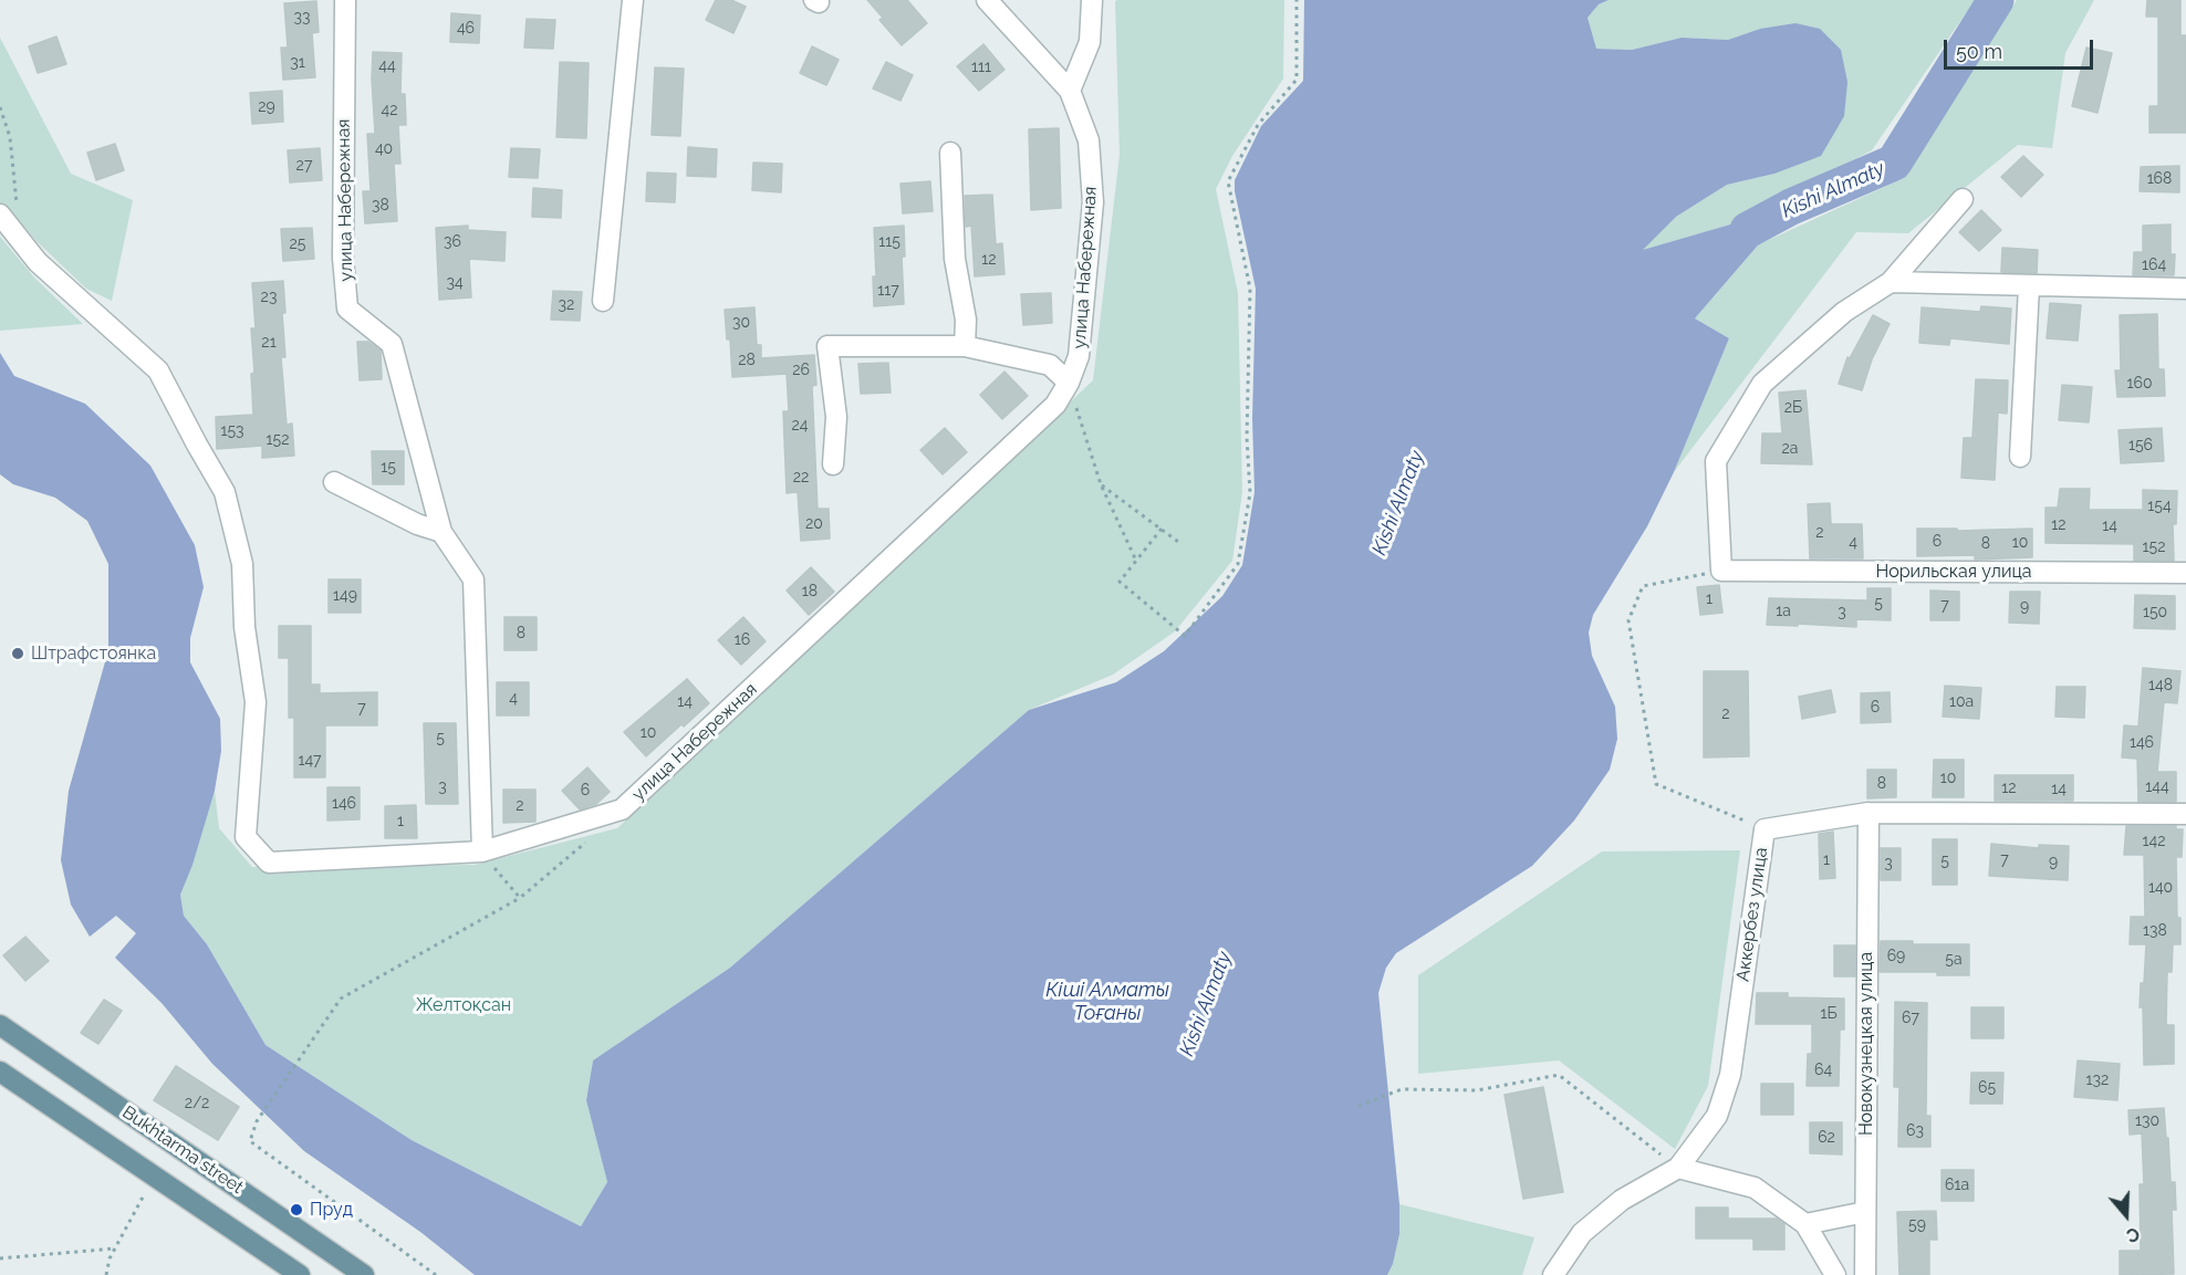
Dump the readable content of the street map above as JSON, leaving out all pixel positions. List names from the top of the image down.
{
  "streets": {
    "main road": ["Bukhtarma street"],
    "street": [
      "улица Набережная",
      "Норильская улица",
      "Аккербез улица",
      "Новокузнецкая улица"
    ]
  },
  "crossings": [
    ["Аккербез улица", "Новокузнецкая улица"]
  ],
  "water": ["Kіshі Almaty", "Кіші Алматы Тоғаны"],
  "parks": ["Желтоқсан"],
  "places": ["Штрафстоянка", "Пруд"],
  "house_numbers": [
    "33",
    "46",
    "31",
    "44",
    "111",
    "29",
    "42",
    "40",
    "27",
    "168",
    "38",
    "36",
    "115",
    "25",
    "12",
    "164",
    "34",
    "117",
    "23",
    "32",
    "30",
    "21",
    "28",
    "26",
    "160",
    "2Б",
    "24",
    "153",
    "152",
    "156",
    "2а",
    "15",
    "22",
    "154",
    "20",
    "12",
    "14",
    "2",
    "6",
    "4",
    "10",
    "8",
    "152",
    "18",
    "149",
    "1",
    "5",
    "7",
    "9",
    "1а",
    "3",
    "150",
    "8",
    "16",
    "148",
    "4",
    "14",
    "10а",
    "6",
    "7",
    "2",
    "10",
    "5",
    "146",
    "147",
    "10",
    "8",
    "3",
    "144",
    "12",
    "14",
    "6",
    "146",
    "2",
    "1",
    "142",
    "1",
    "7",
    "5",
    "9",
    "3",
    "140",
    "138",
    "69",
    "5а",
    "1Б",
    "67",
    "64",
    "132",
    "65",
    "2/2",
    "130",
    "63",
    "62",
    "61а",
    "59"
  ],
  "scale_bar": "50 m",
  "north": "bottom"
}
